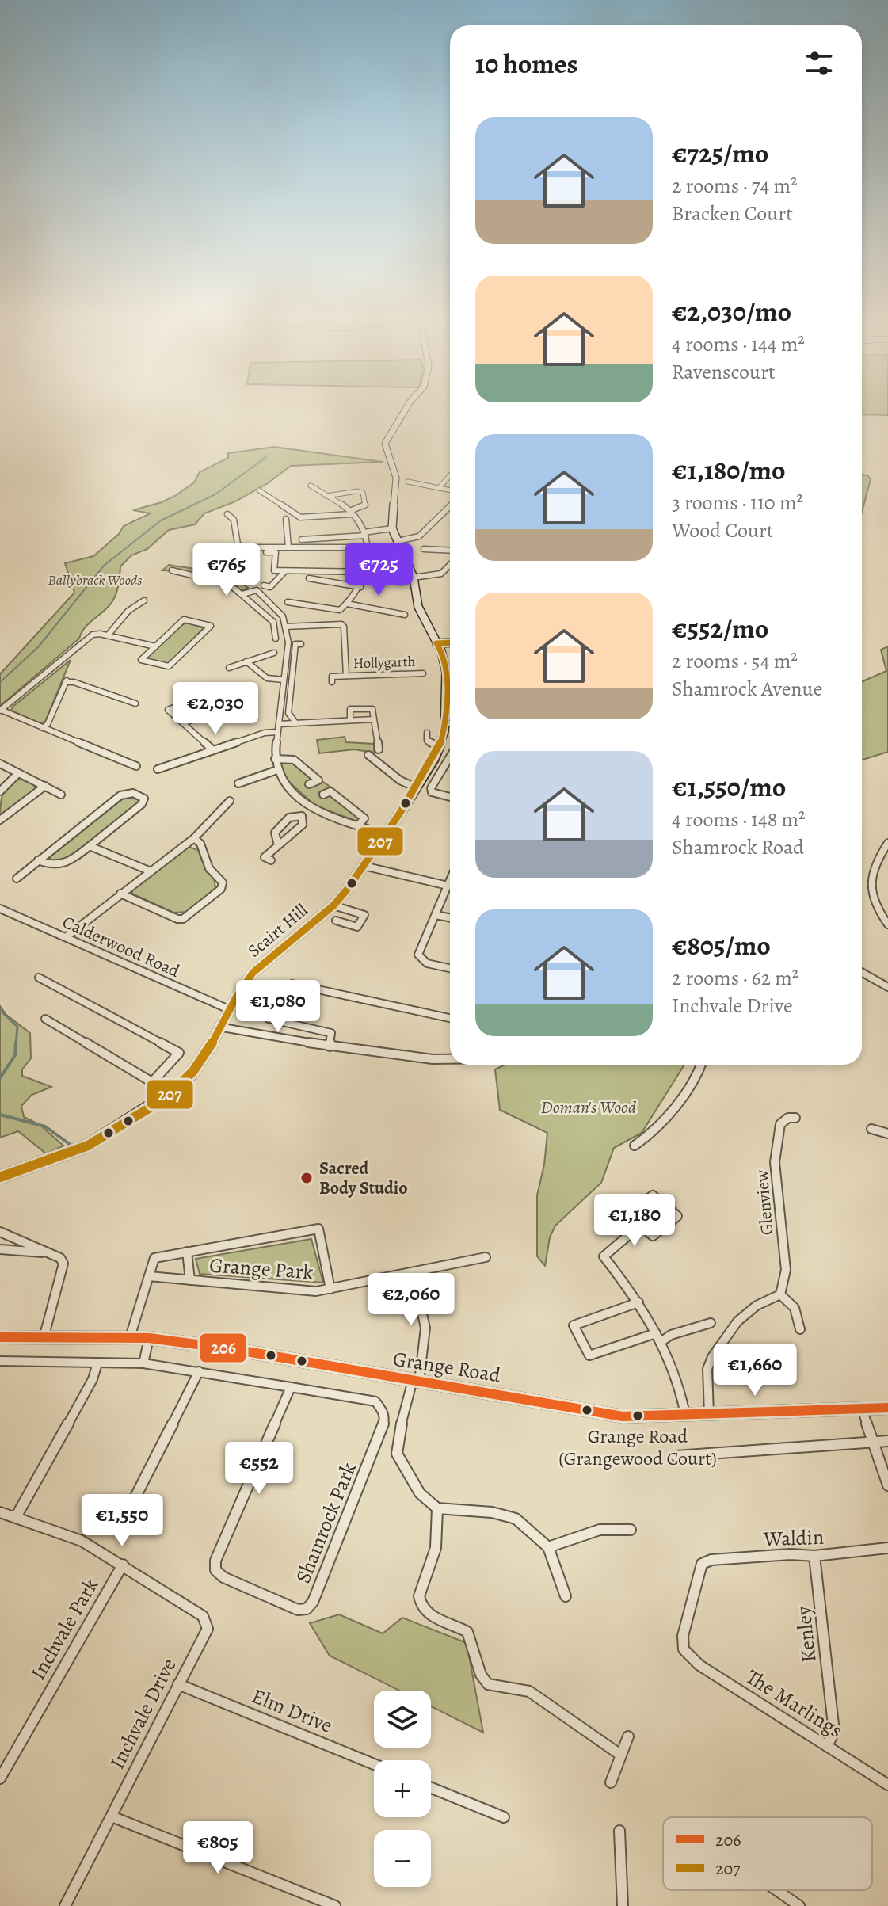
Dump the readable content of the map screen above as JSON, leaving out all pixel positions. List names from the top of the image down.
{
  "streets": {
    "street": [
      "Hollygarth",
      "Scairt Hill",
      "Calderwood Road",
      "Glenview",
      "Grange Park",
      "Grange Road",
      "Shamrock Park",
      "Waldin",
      "Inchvale Park",
      "Kenley",
      "The Marlings",
      "Elm Drive",
      "Inchvale Drive"
    ]
  },
  "crossings": [
    ["Scairt Hill", "Calderwood Road"],
    ["Grange Park", "Grange Road"],
    ["Waldin", "Kenley"],
    ["Waldin", "The Marlings"],
    ["Inchvale Park", "Inchvale Drive"],
    ["Kenley", "The Marlings"],
    ["Elm Drive", "Inchvale Drive"]
  ],
  "parks": ["Ballybrack Woods", "Doman's Wood"],
  "places": ["Sacred Body Studio", "Grange Road (Grangewood Court)"],
  "lines": ["transit line 207", "transit line 206"],
  "legend": ["206", "207"],
  "page": {
    "heading": "10 homes",
    "list": [
      {
        "name": "€725/mo",
        "note": "2 rooms · 74 m² · Bracken Court"
      },
      {
        "name": "€2,030/mo",
        "note": "4 rooms · 144 m² · Ravenscourt"
      },
      {
        "name": "€1,180/mo",
        "note": "3 rooms · 110 m² · Wood Court"
      },
      {
        "name": "€552/mo",
        "note": "2 rooms · 54 m² · Shamrock Avenue"
      },
      {
        "name": "€1,550/mo",
        "note": "4 rooms · 148 m² · Shamrock Road"
      },
      {
        "name": "€805/mo",
        "note": "2 rooms · 62 m² · Inchvale Drive"
      }
    ],
    "price": [
      "€765",
      "€725",
      "€2,030",
      "€1,080",
      "€1,180",
      "€2,060",
      "€1,660",
      "€552",
      "€1,550",
      "€805"
    ],
    "map_buttons": ["+", "−"]
  }
}
